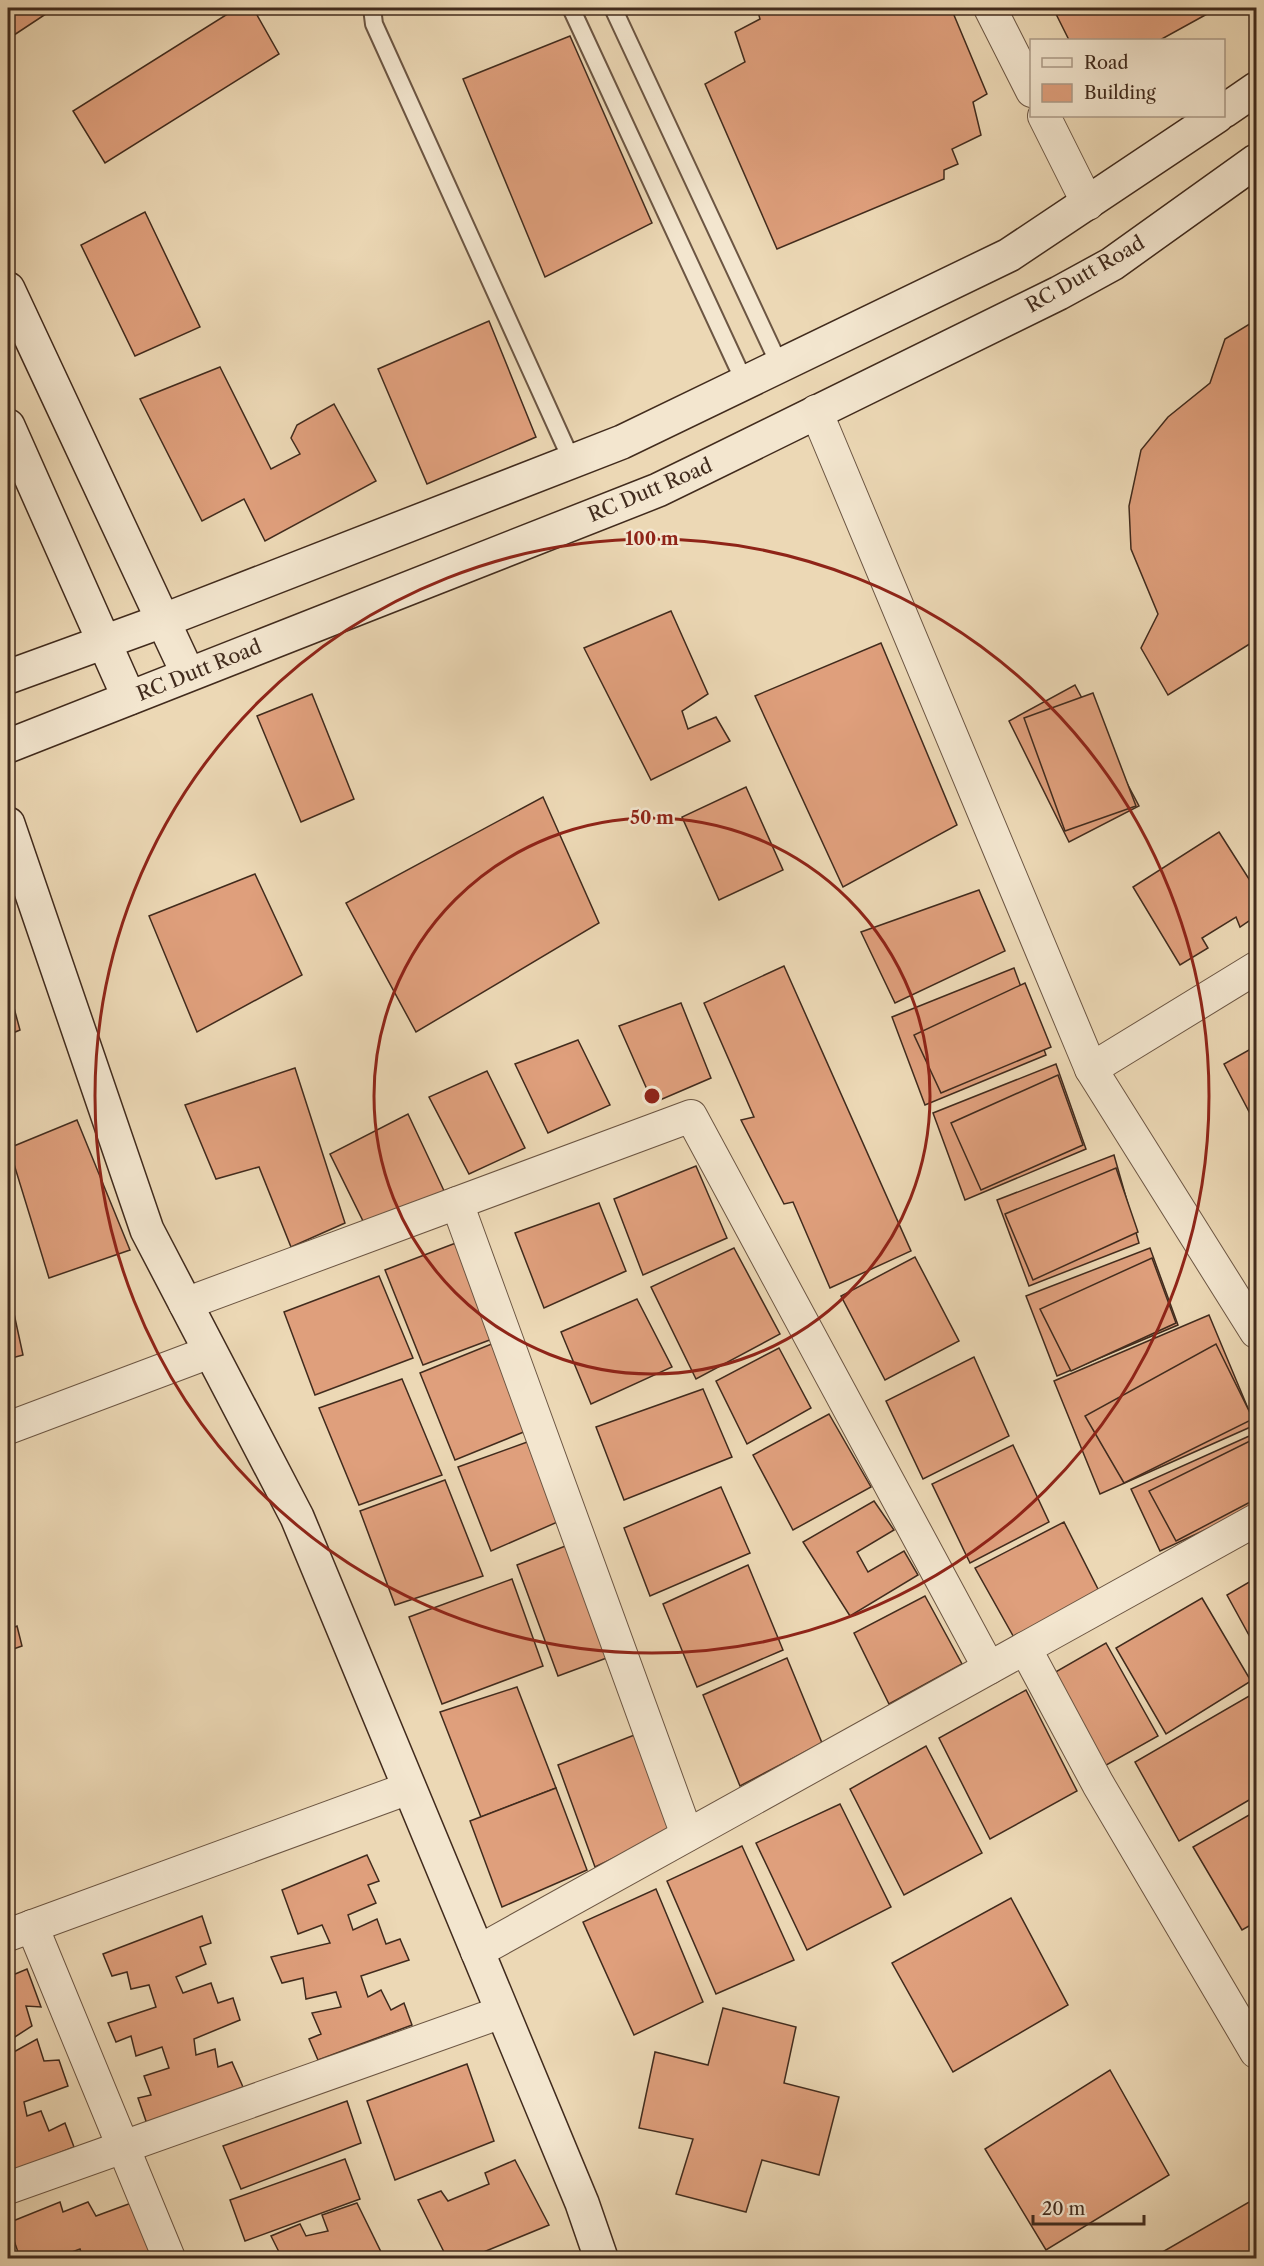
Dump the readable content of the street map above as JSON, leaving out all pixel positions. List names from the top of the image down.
{
  "streets": {
    "main road": ["RC Dutt Road"]
  },
  "legend": ["Road", "Building"],
  "scale_bar": "20 m",
  "rings": ["100 m", "50 m"]
}
